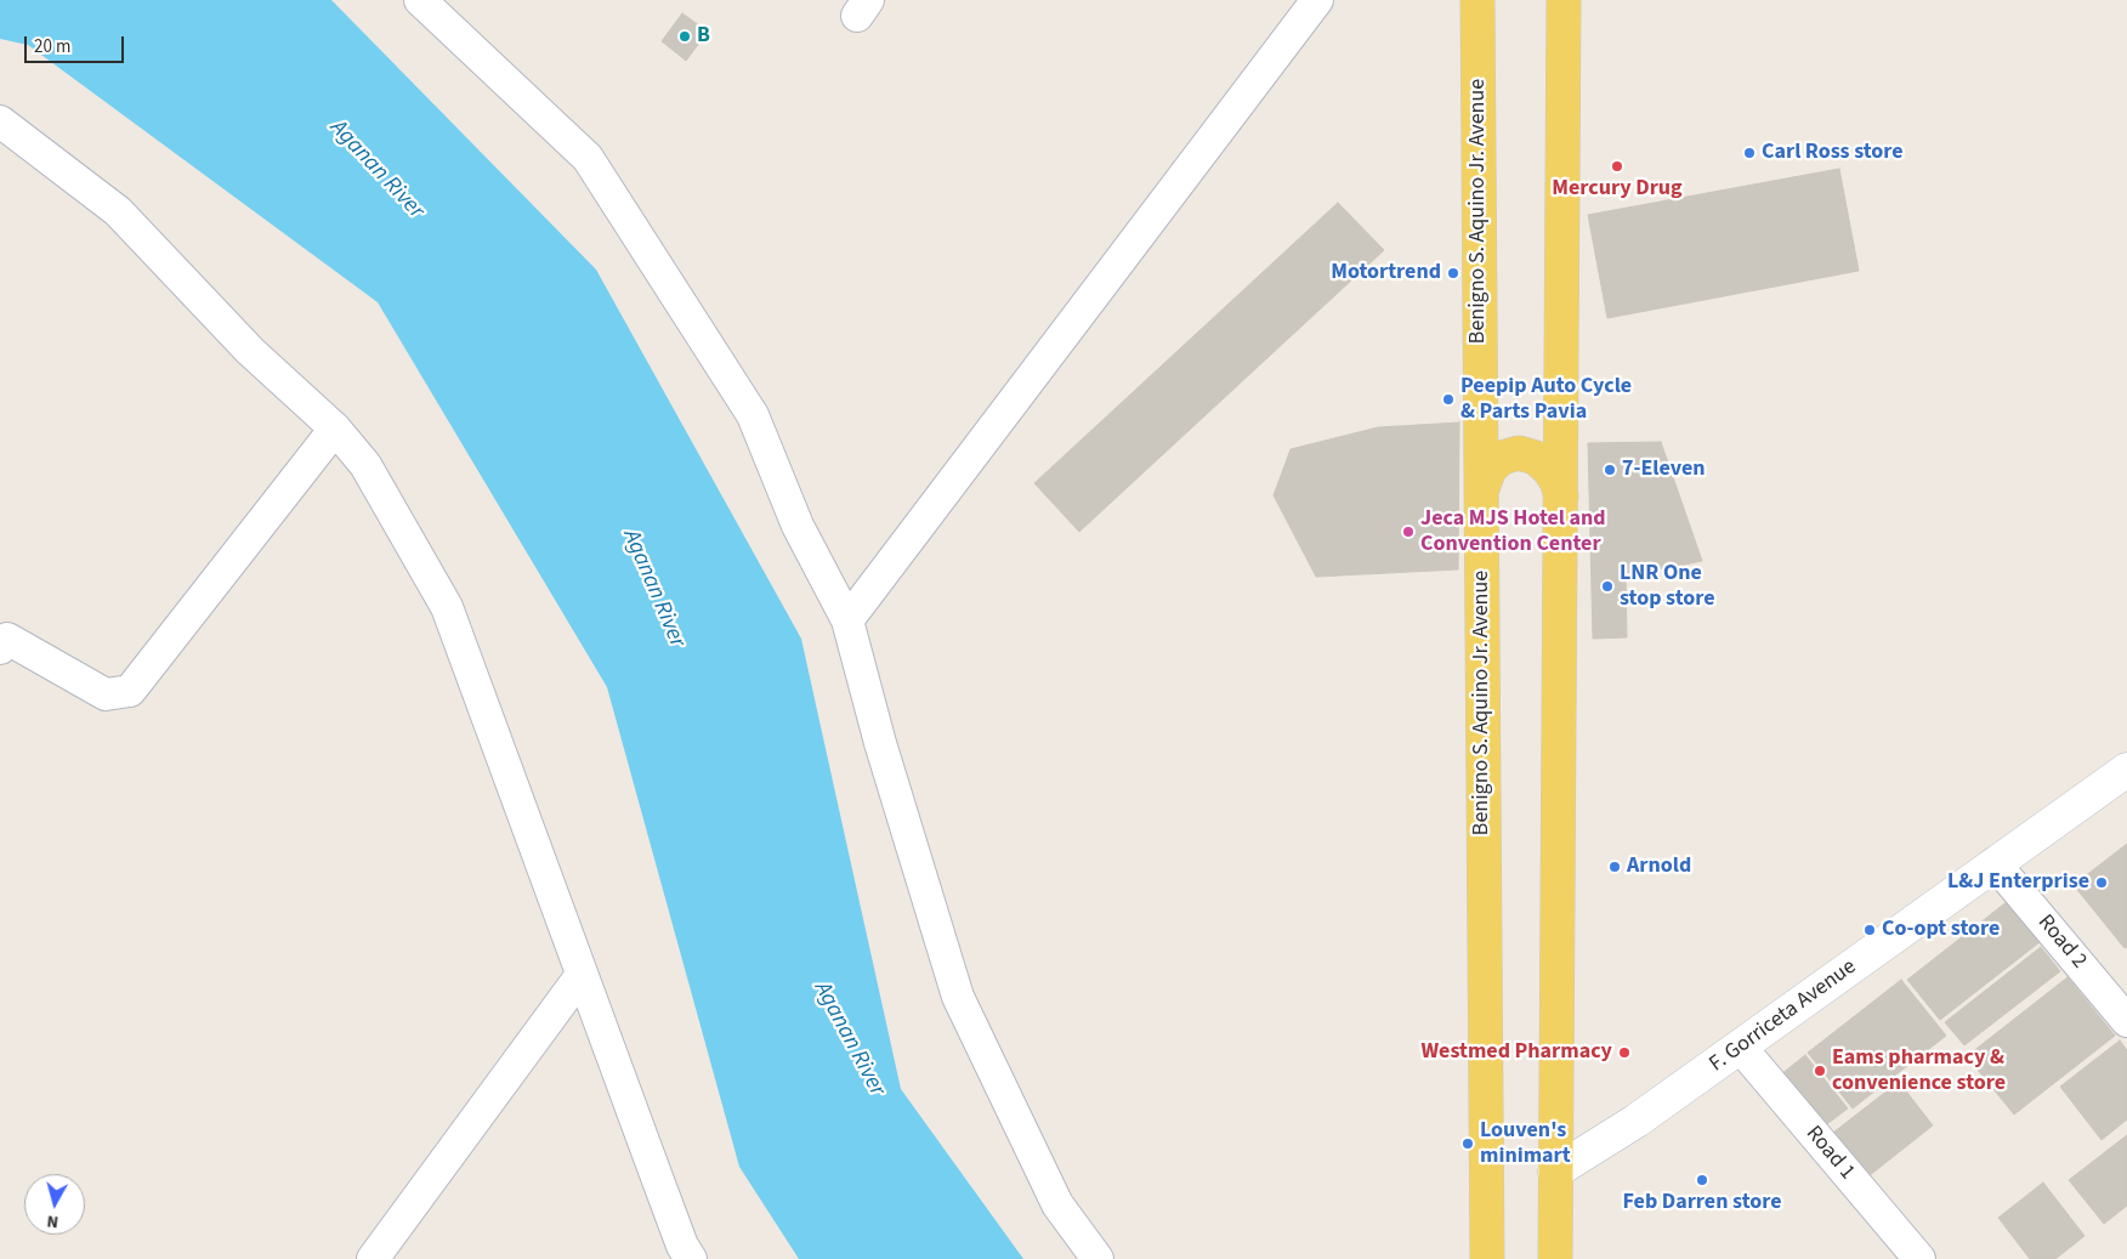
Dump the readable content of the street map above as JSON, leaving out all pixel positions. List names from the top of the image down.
{
  "streets": {
    "main road": ["Benigno S. Aquino Jr. Avenue", "F. Gorriceta Avenue"],
    "street": ["Road 2", "Road 1"]
  },
  "crossings": [
    ["Road 2", "F. Gorriceta Avenue"],
    ["F. Gorriceta Avenue", "Road 1"]
  ],
  "water": ["Aganan River"],
  "places": [
    "B",
    "Carl Ross store",
    "Mercury Drug",
    "Motortrend",
    "Peepip Auto Cycle & Parts Pavia",
    "7-Eleven",
    "Jeca MJS Hotel and Convention Center",
    "LNR One stop store",
    "Arnold",
    "L&J Enterprise",
    "Co-opt store",
    "Westmed Pharmacy",
    "Eams pharmacy & convenience store",
    "Louven's minimart",
    "Feb Darren store"
  ],
  "scale_bar": "20 m",
  "north": "bottom"
}
